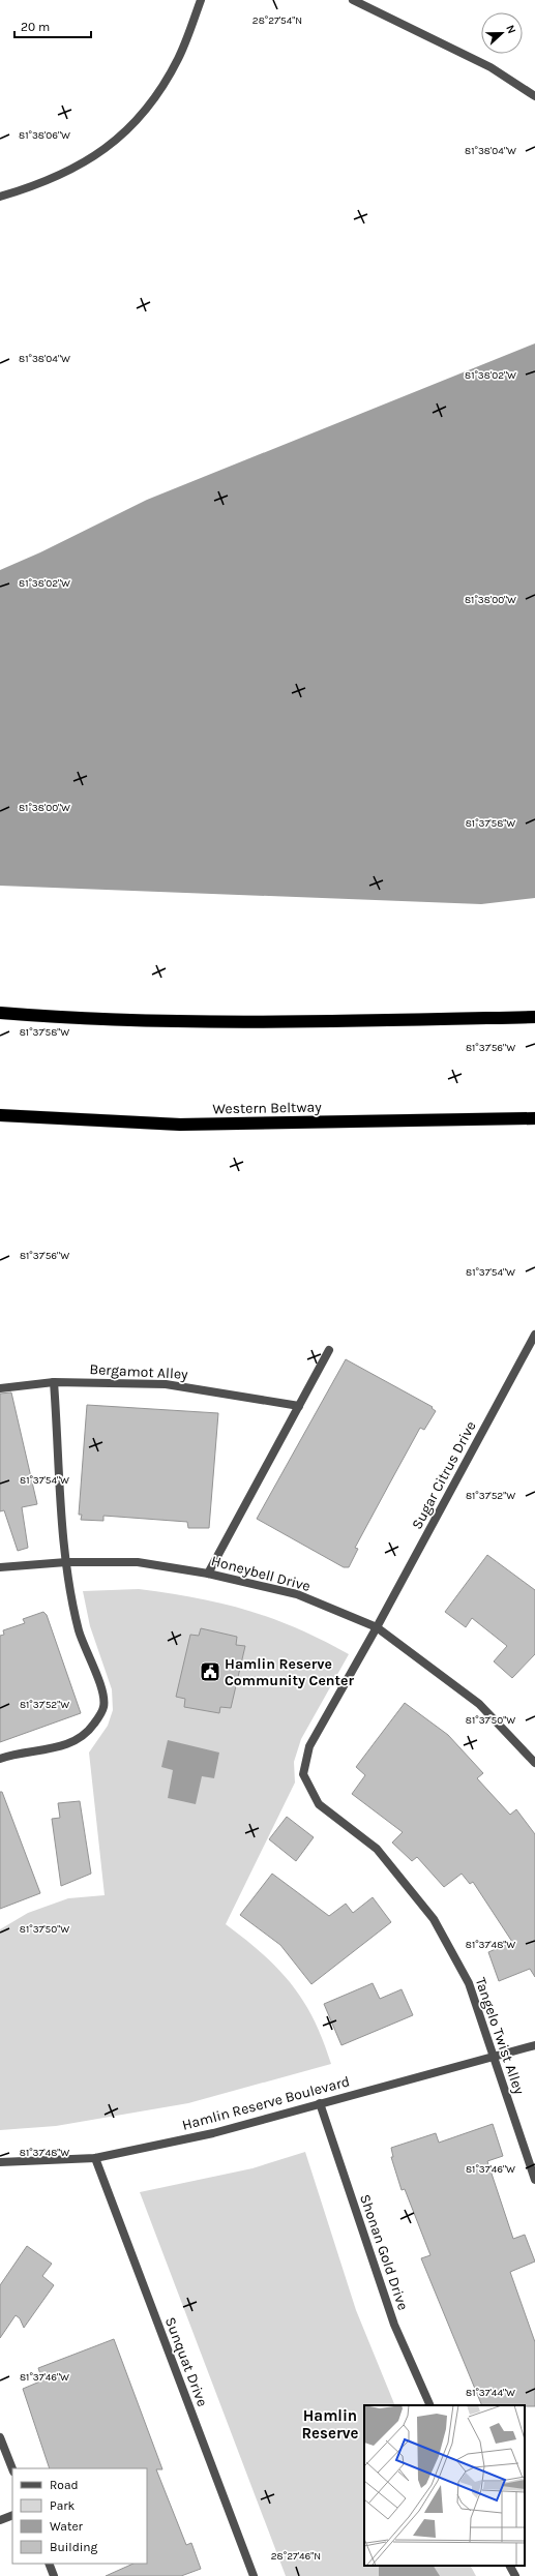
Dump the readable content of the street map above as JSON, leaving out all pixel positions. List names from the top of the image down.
{
  "streets": {
    "highway": ["Western Beltway"],
    "street": [
      "Bergamot Alley",
      "Sugar Citrus Drive",
      "Honeybell Drive",
      "Tangelo Twist Alley",
      "Hamlin Reserve Boulevard",
      "Shonan Gold Drive",
      "Sunquat Drive"
    ]
  },
  "crossings": [
    ["Sugar Citrus Drive", "Honeybell Drive"],
    ["Sugar Citrus Drive", "Tangelo Twist Alley"],
    ["Honeybell Drive", "Tangelo Twist Alley"],
    ["Tangelo Twist Alley", "Hamlin Reserve Boulevard"],
    ["Hamlin Reserve Boulevard", "Shonan Gold Drive"],
    ["Hamlin Reserve Boulevard", "Sunquat Drive"]
  ],
  "districts": ["Hamlin Reserve"],
  "places": {
    "public building": ["Hamlin Reserve Community Center"]
  },
  "legend": [
    "Road",
    "Park",
    "Water",
    "Building"
  ],
  "scale_bar": "20 m",
  "north": "right",
  "coordinates": [
    "28°27'54\"N",
    "81°38'06\"W",
    "81°38'04\"W",
    "81°38'02\"W",
    "81°38'00\"W",
    "81°37'58\"W",
    "81°37'56\"W",
    "81°37'54\"W",
    "81°37'52\"W",
    "81°37'50\"W",
    "81°37'48\"W",
    "81°37'46\"W",
    "81°37'44\"W",
    "28°27'46\"N"
  ]
}
